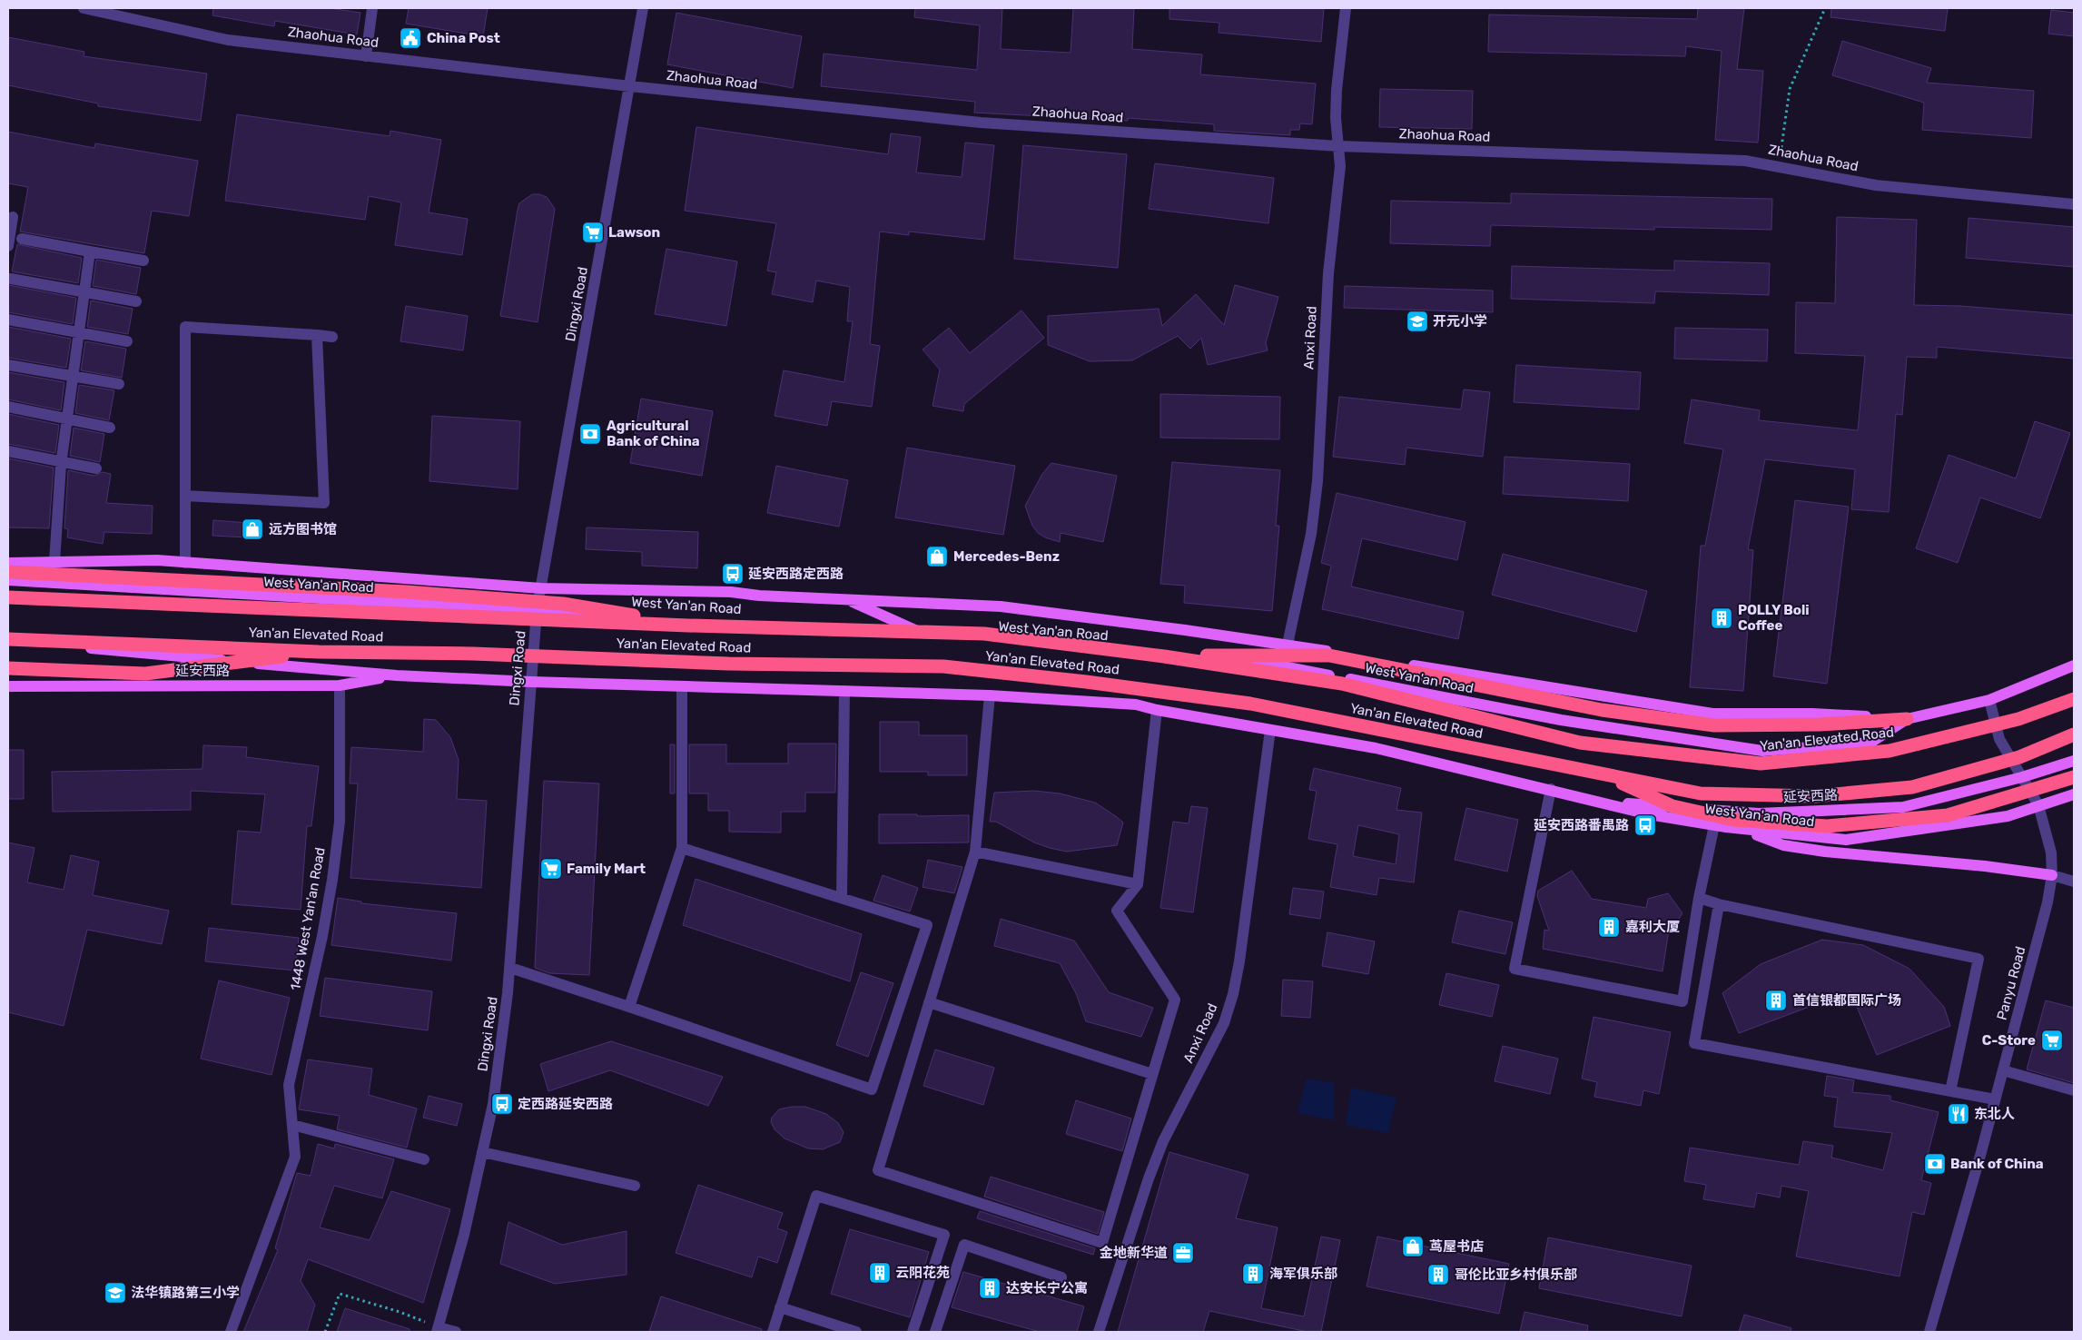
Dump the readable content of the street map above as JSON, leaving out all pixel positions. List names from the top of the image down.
{
  "streets": {
    "highway": ["Yan'an Elevated Road"],
    "main road": ["West Yan'an Road", "延安西路"],
    "street": [
      "Zhaohua Road",
      "Dingxi Road",
      "Anxi Road",
      "1448 West Yan'an Road",
      "Panyu Road"
    ]
  },
  "crossings": [
    ["Zhaohua Road", "Dingxi Road"],
    ["Zhaohua Road", "Anxi Road"],
    ["Dingxi Road", "West Yan'an Road"],
    ["Anxi Road", "West Yan'an Road"],
    ["West Yan'an Road", "Yan'an Elevated Road"],
    ["West Yan'an Road", "延安西路"],
    ["West Yan'an Road", "Panyu Road"],
    ["延安西路", "1448 West Yan'an Road"],
    ["延安西路", "Panyu Road"]
  ],
  "places": {
    "public building": ["China Post"],
    "supermarket": ["Lawson", "Family Mart", "C-Store"],
    "school or university": ["开元小学", "法华镇路第三小学"],
    "bank": ["Agricultural Bank of China", "Bank of China"],
    "shop": ["远方图书馆", "Mercedes-Benz", "茑屋书店"],
    "bus stop": ["延安西路定西路", "延安西路番禺路", "定西路延安西路"],
    "building": [
      "POLLY Boli Coffee",
      "嘉利大厦",
      "首信银都国际广场",
      "云阳花苑",
      "海军俱乐部",
      "哥伦比亚乡村俱乐部",
      "达安长宁公寓"
    ],
    "restaurant": ["东北人"],
    "office": ["金地新华道"]
  }
}
